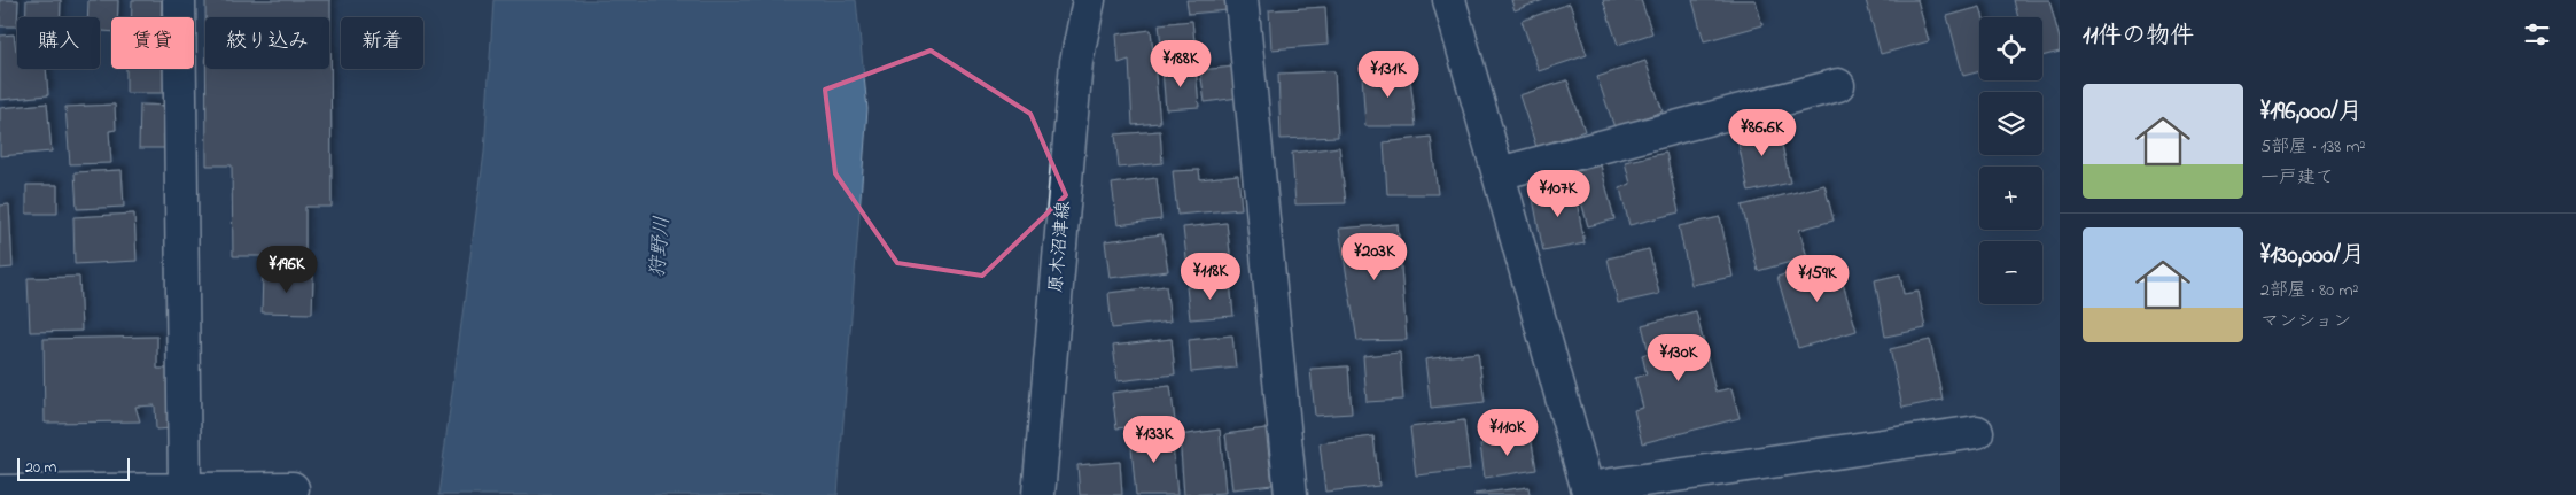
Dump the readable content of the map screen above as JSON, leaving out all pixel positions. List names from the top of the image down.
{
  "streets": {
    "street": ["原木沼津線"]
  },
  "water": ["狩野川"],
  "scale_bar": "20 m",
  "page": {
    "heading": "11件の物件",
    "map_buttons": ["+", "−"],
    "chip": [
      "購入",
      "賃貸",
      "絞り込み",
      "新着"
    ],
    "price": [
      "¥188K",
      "¥131K",
      "¥86.6K",
      "¥107K",
      "¥203K",
      "¥196K",
      "¥118K",
      "¥159K",
      "¥130K",
      "¥110K",
      "¥133K"
    ],
    "list": [
      {
        "name": "¥196,000/月",
        "note": "5部屋 · 138 m² · 一戸建て"
      },
      {
        "name": "¥130,000/月",
        "note": "2部屋 · 80 m² · マンション"
      }
    ],
    "scale": "20 m"
  }
}
